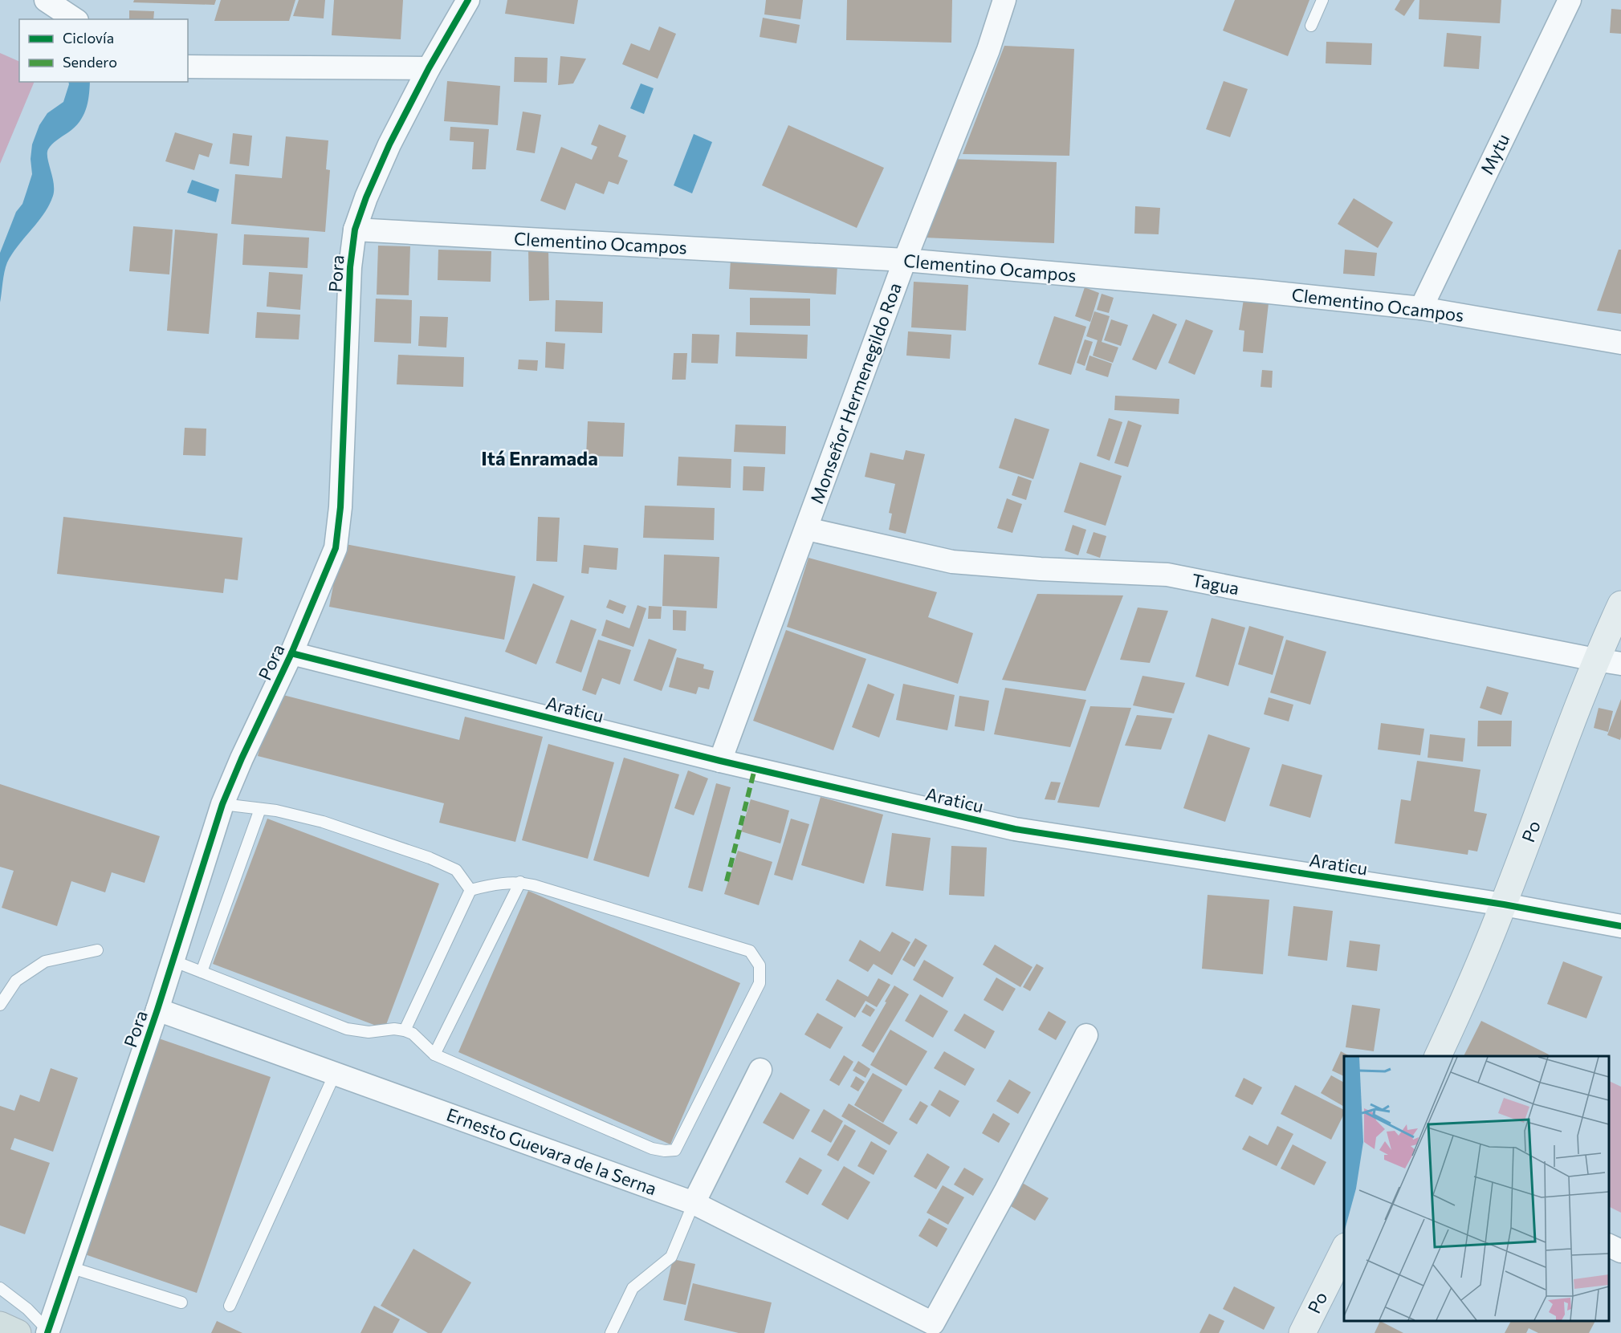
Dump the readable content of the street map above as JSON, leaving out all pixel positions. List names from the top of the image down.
{
  "streets": {
    "street": [
      "Mytu",
      "Clementino Ocampos",
      "Pora",
      "Monseñor Hermenegildo Roa",
      "Tagua",
      "Araticu",
      "Po",
      "Ernesto Guevara de la Serna"
    ]
  },
  "crossings": [
    ["Mytu", "Clementino Ocampos"],
    ["Clementino Ocampos", "Pora"],
    ["Clementino Ocampos", "Monseñor Hermenegildo Roa"],
    ["Pora", "Araticu"],
    ["Pora", "Ernesto Guevara de la Serna"],
    ["Monseñor Hermenegildo Roa", "Tagua"],
    ["Monseñor Hermenegildo Roa", "Araticu"],
    ["Tagua", "Po"],
    ["Araticu", "Po"]
  ],
  "districts": ["Itá Enramada"],
  "legend": ["Ciclovía", "Sendero"]
}
